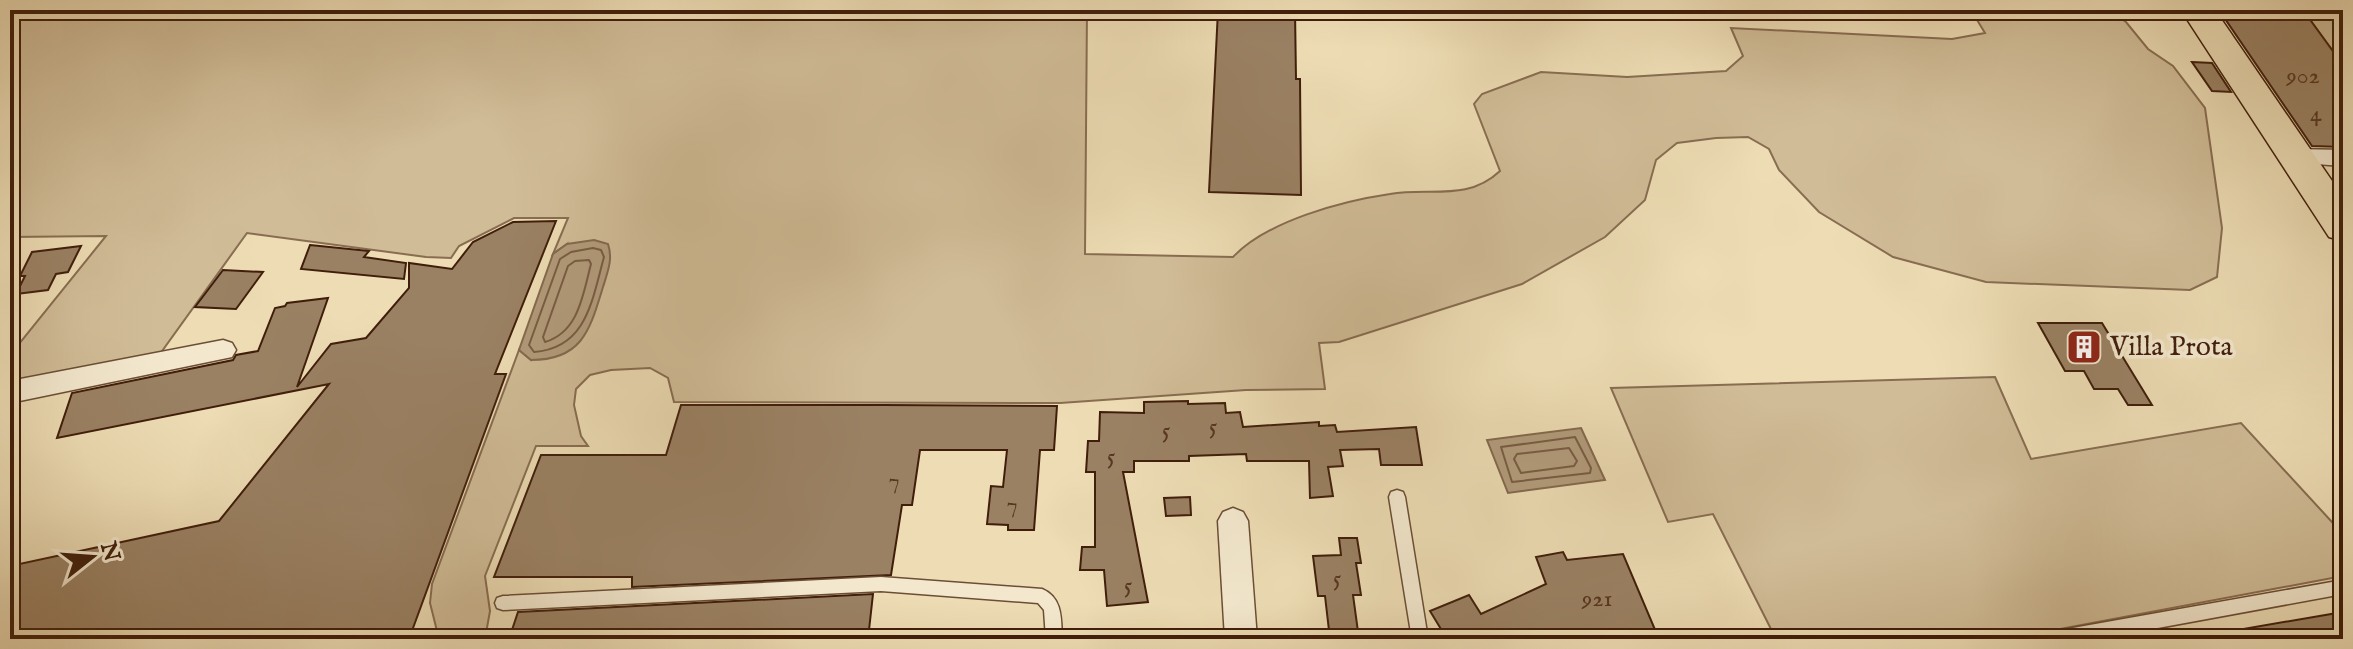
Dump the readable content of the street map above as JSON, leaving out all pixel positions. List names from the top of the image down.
{
  "places": {
    "building": ["Villa Prota"]
  },
  "house_numbers": [
    "902",
    "4",
    "5",
    "5",
    "5",
    "7",
    "7",
    "5",
    "5",
    "921"
  ],
  "north": "right"
}
